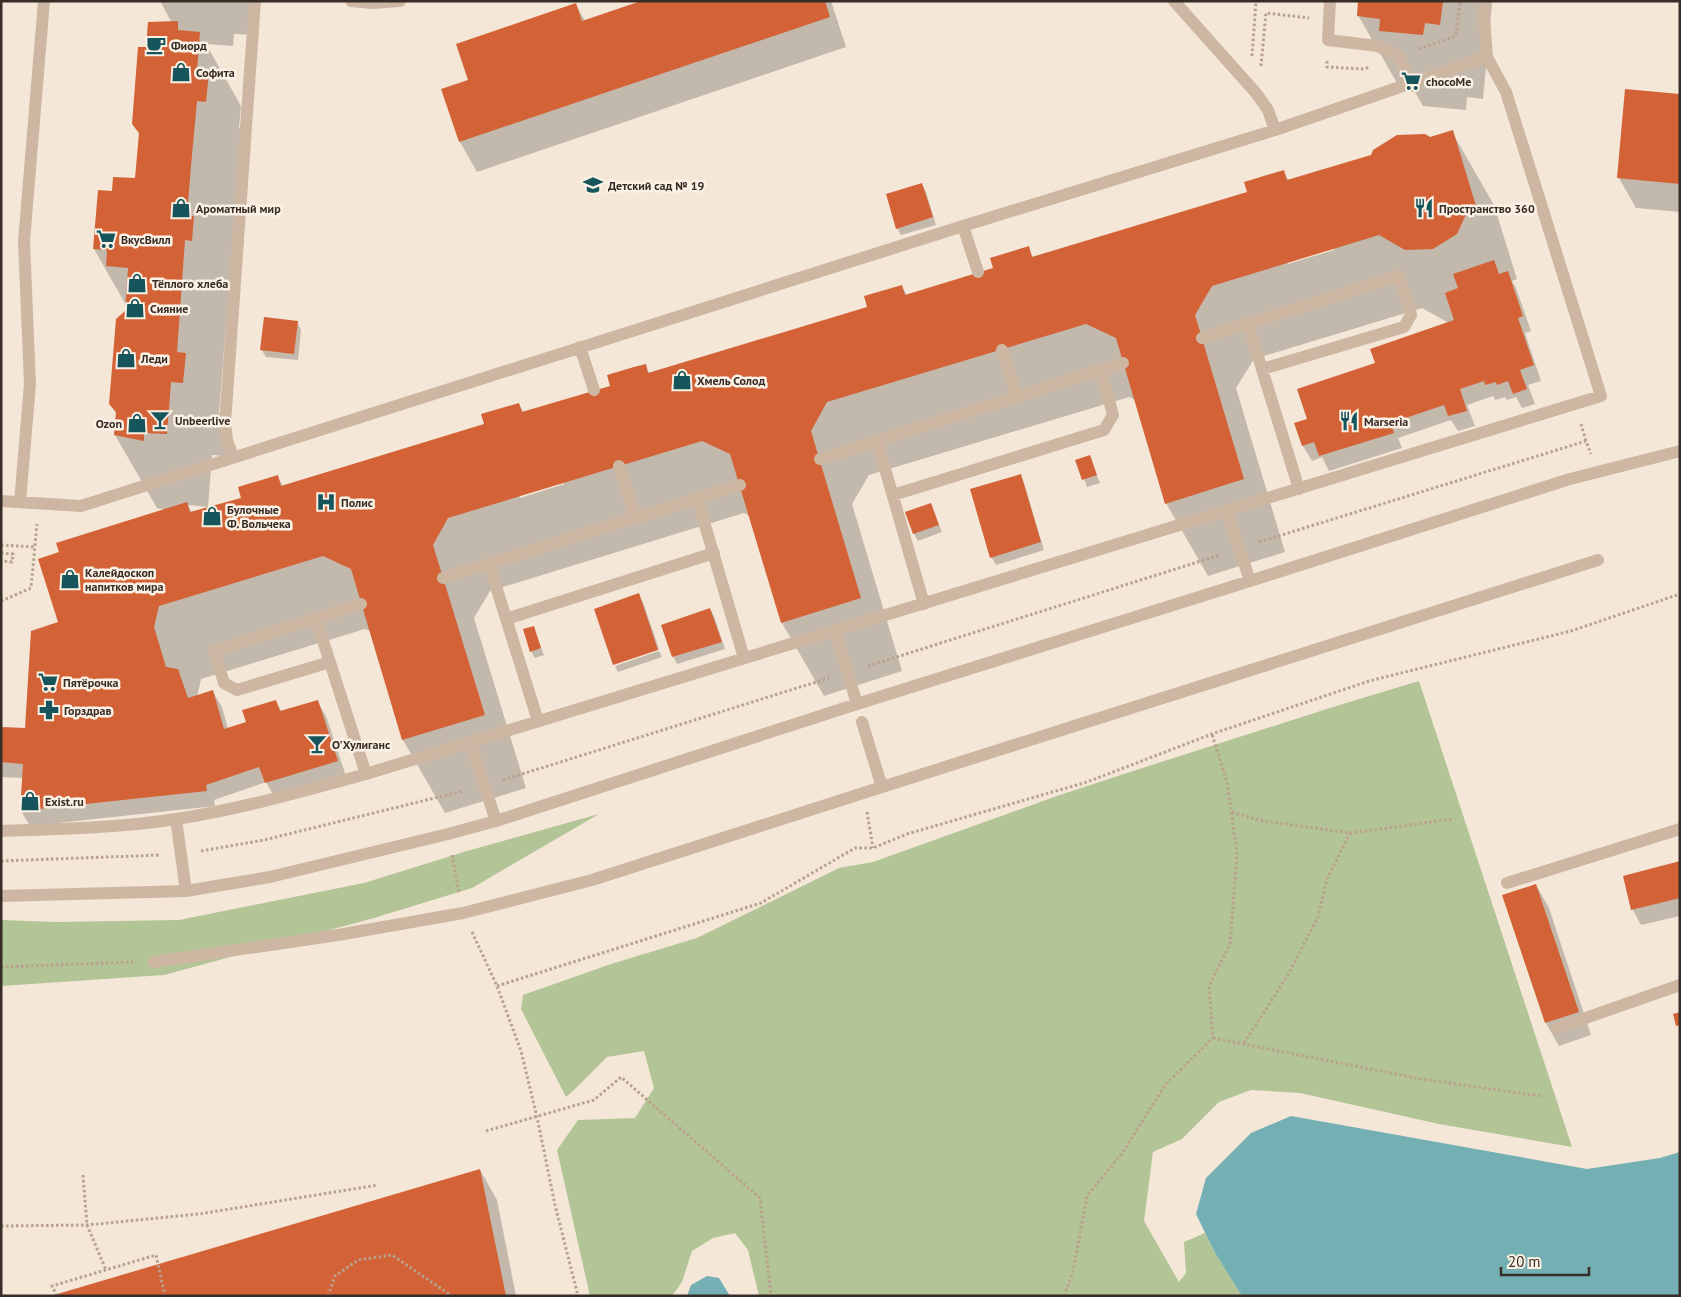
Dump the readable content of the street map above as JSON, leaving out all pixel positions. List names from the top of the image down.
{
  "places": {
    "cafe": ["Фиорд"],
    "shop": [
      "Софита",
      "Ароматный мир",
      "Тёплого хлеба",
      "Сияние",
      "Леди",
      "Хмель Солод",
      "Ozon",
      "Булочные Ф. Вольчека",
      "Калейдоскоп напитков мира",
      "Exist.ru"
    ],
    "supermarket": ["chocoMe", "ВкусВилл", "Пятёрочка"],
    "school or university": ["Детский сад № 19"],
    "restaurant": ["Пространство 360", "Marseria"],
    "bar": ["Unbeerlive", "О'Хулиганс"],
    "hospital": ["Полис"],
    "pharmacy": ["Горздрав"]
  },
  "scale_bar": "20 m"
}
